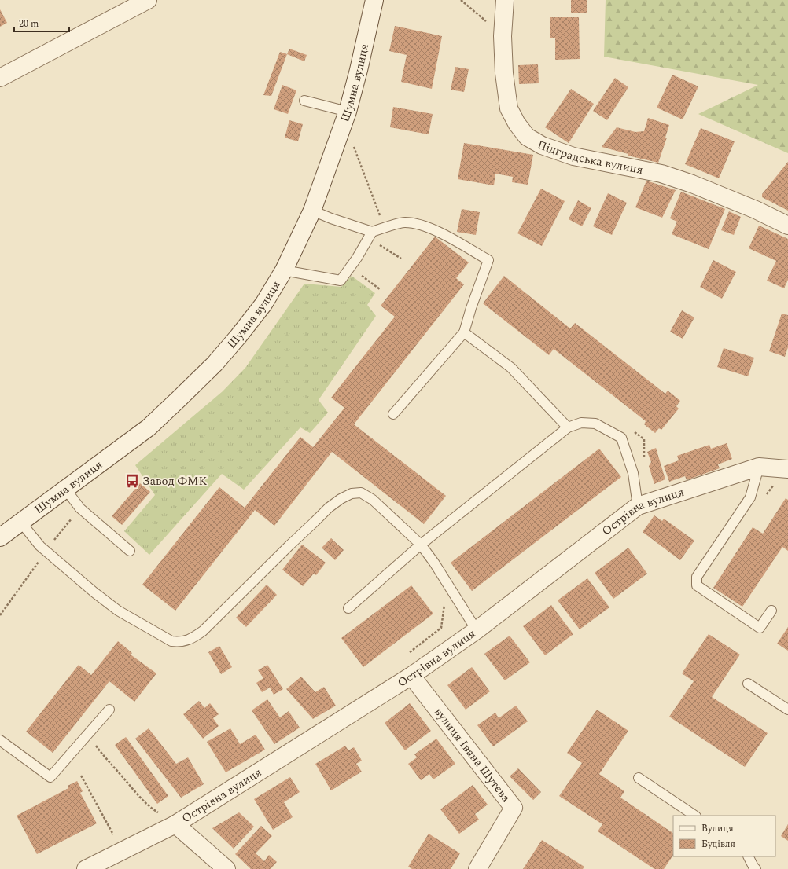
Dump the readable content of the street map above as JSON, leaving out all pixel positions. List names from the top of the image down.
{
  "streets": {
    "street": [
      "Шумна вулиця",
      "Підградська вулиця",
      "Острівна вулиця",
      "вулиця Івана Шутєва"
    ]
  },
  "crossings": [
    ["Острівна вулиця", "вулиця Івана Шутєва"]
  ],
  "places": {
    "bus stop": ["Завод ФМК"]
  },
  "legend": ["Вулиця", "Будівля"],
  "scale_bar": "20 m"
}
